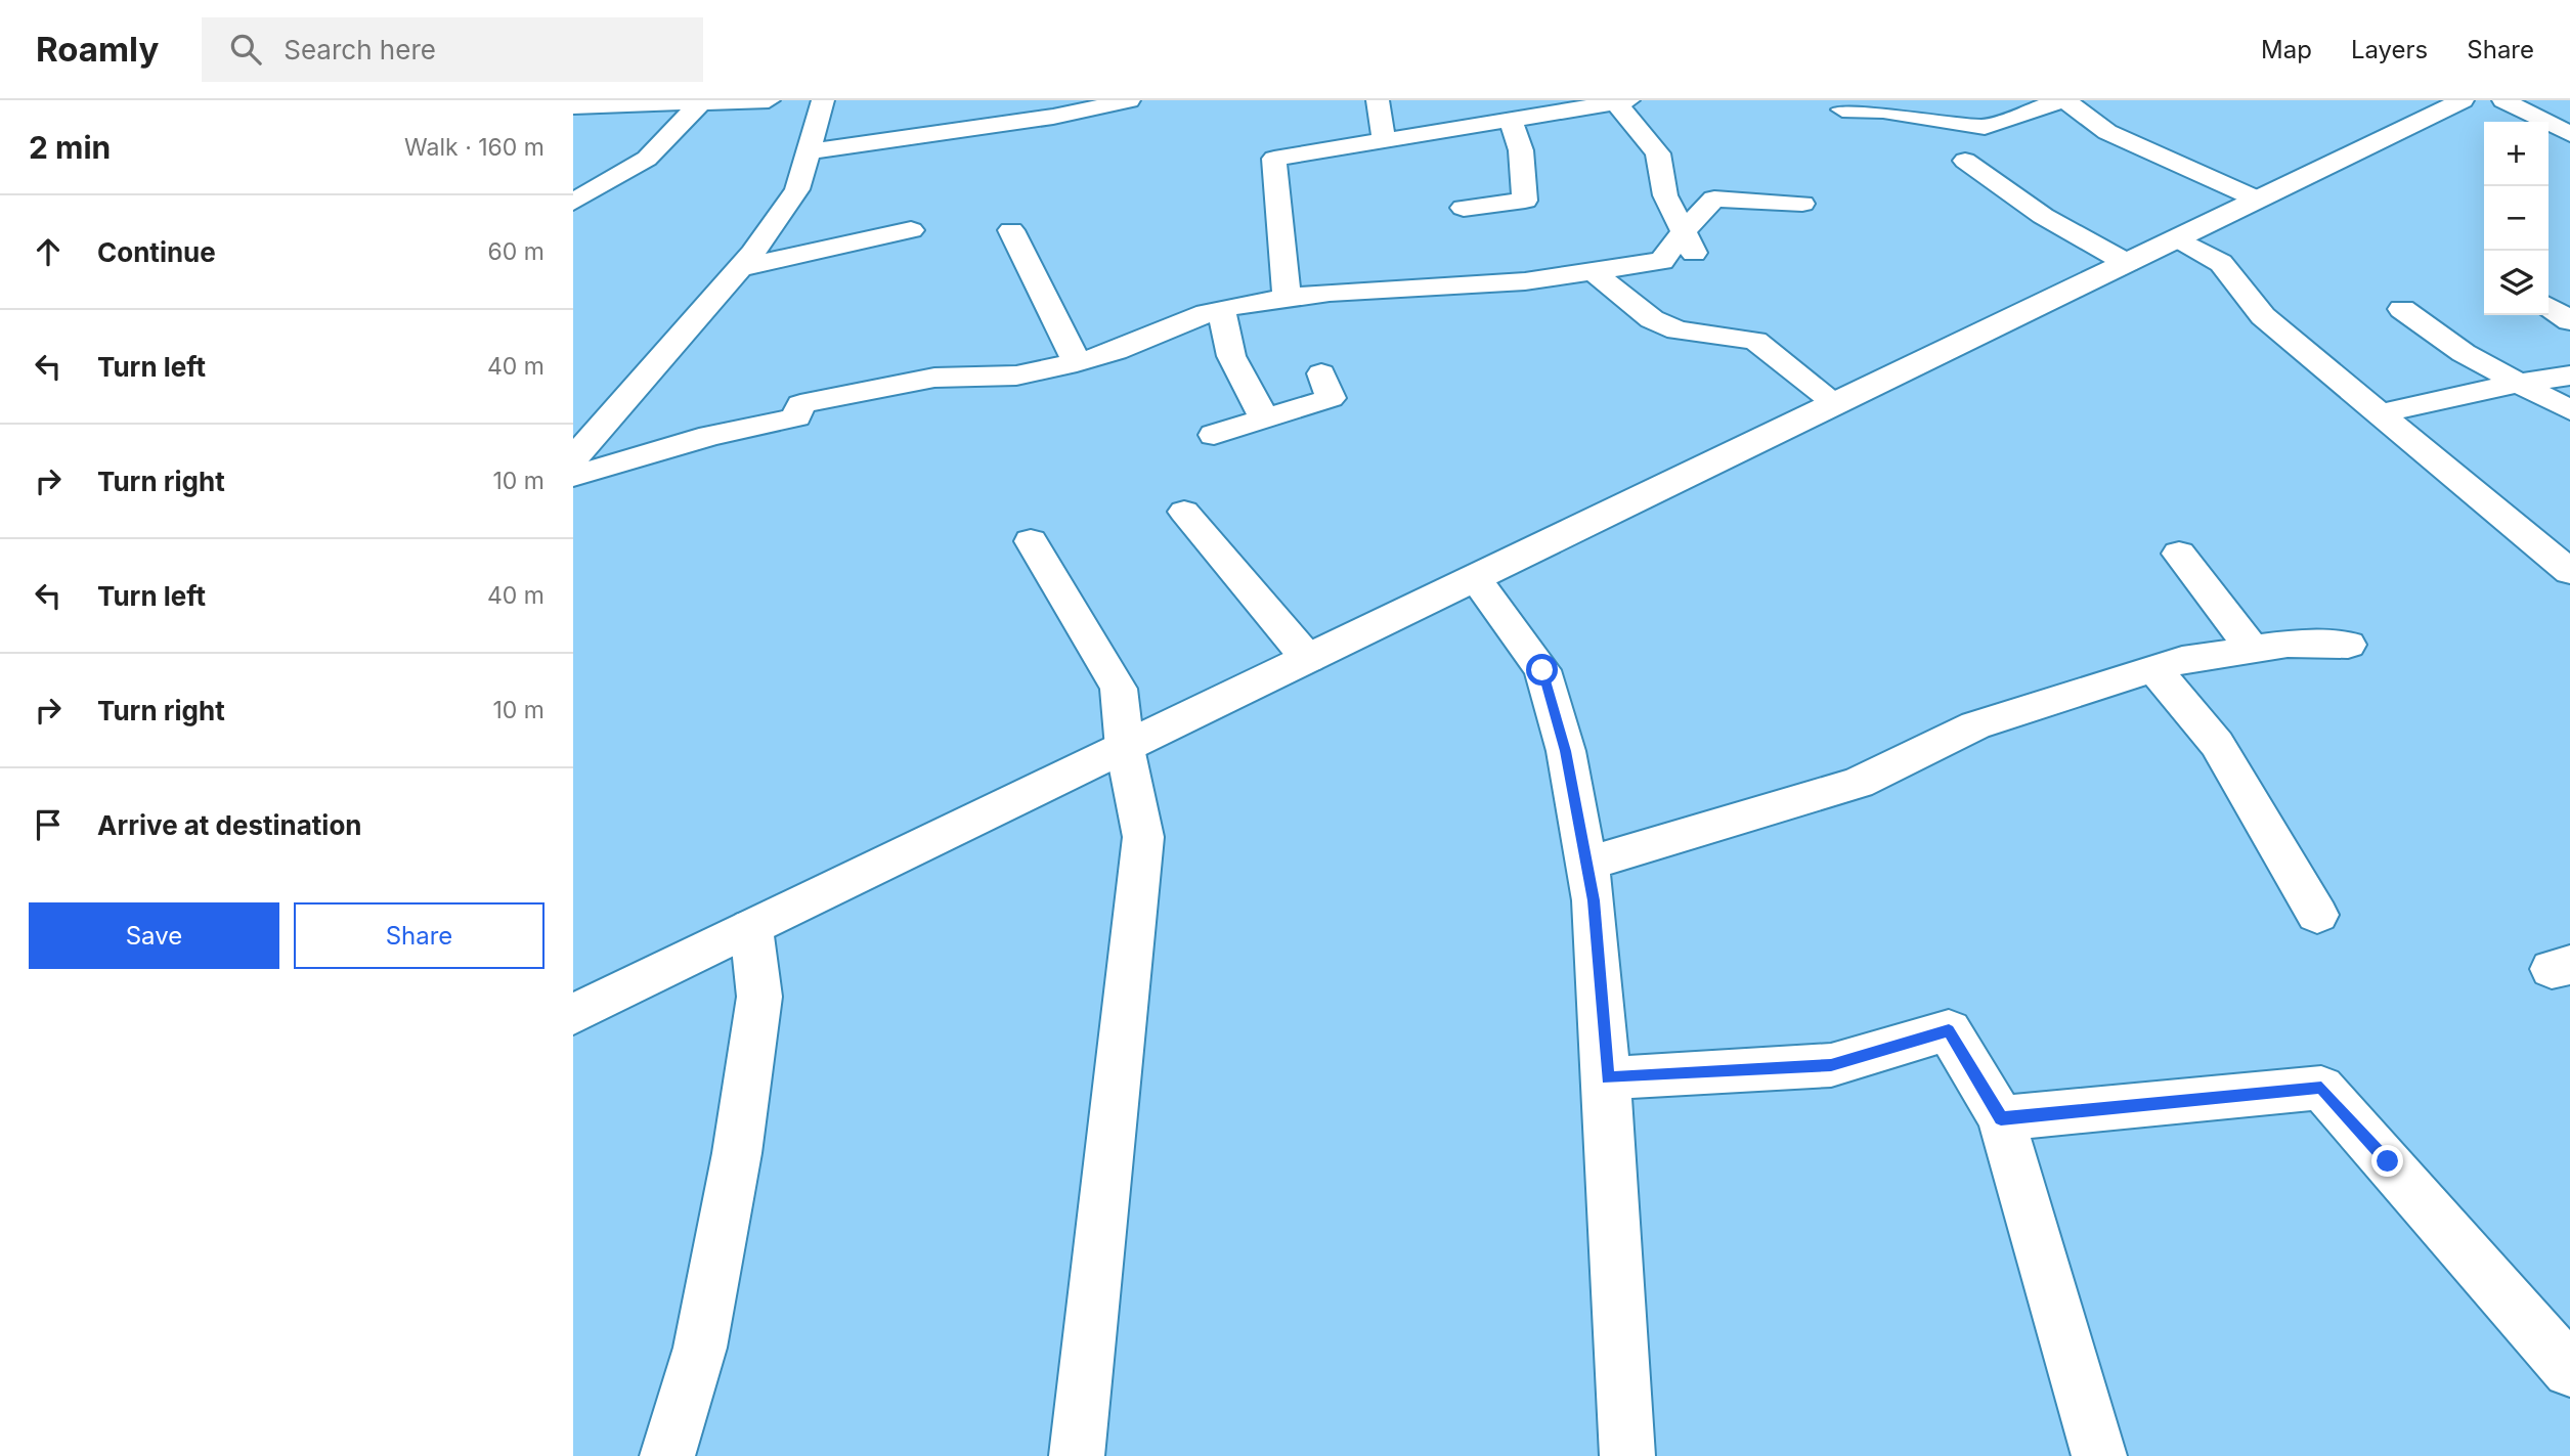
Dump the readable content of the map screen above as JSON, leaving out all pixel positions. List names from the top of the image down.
{
  "page": {
    "header": "Roamly",
    "search": "Search here",
    "nav": ["Map", "Layers", "Share"],
    "heading": ["2 min", "Walk · 160 m"],
    "map_buttons": ["+", "−"],
    "list": [
      ["Continue", "60 m"],
      ["Turn left", "40 m"],
      ["Turn right", "10 m"],
      ["Turn left", "40 m"],
      ["Turn right", "10 m"],
      "Arrive at destination"
    ],
    "buttons": ["Save", "Share"]
  }
}
